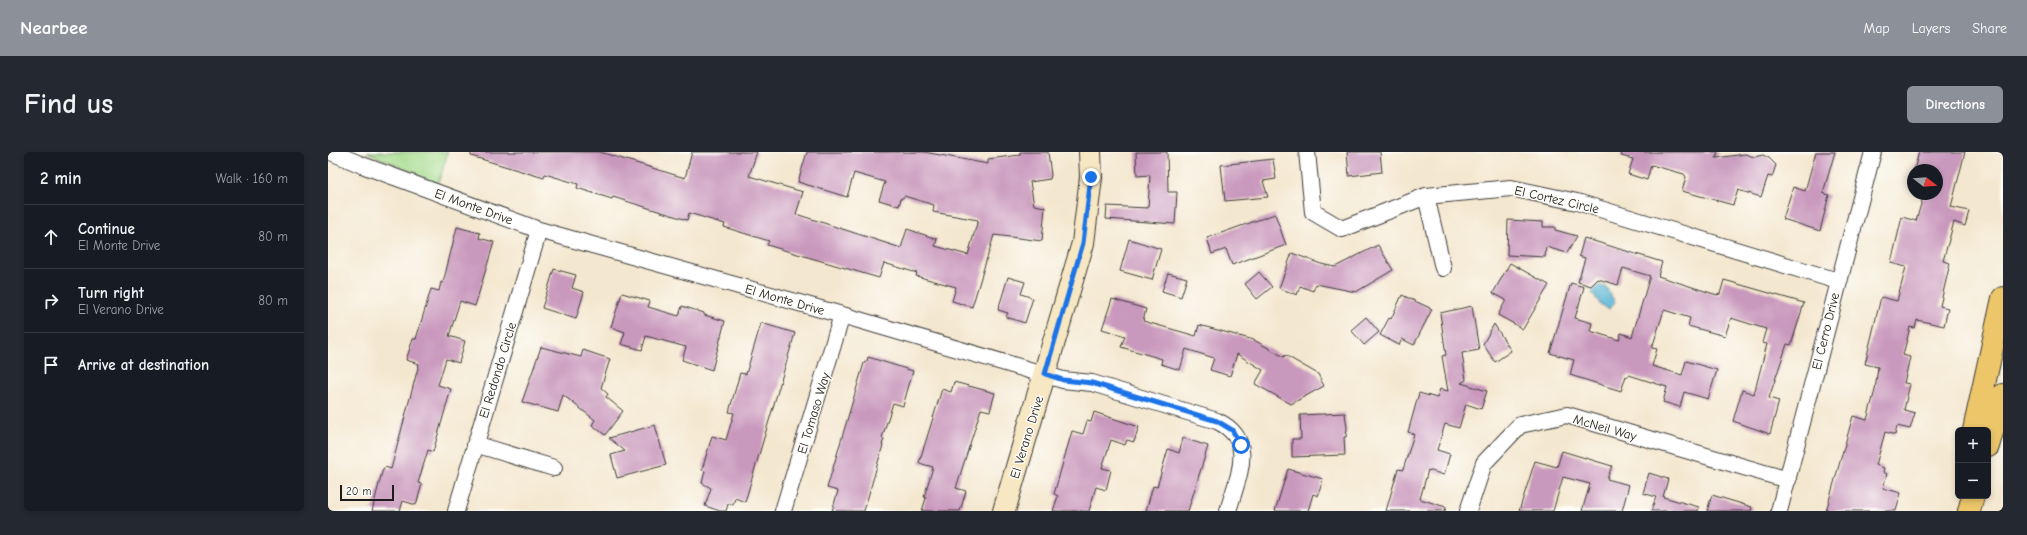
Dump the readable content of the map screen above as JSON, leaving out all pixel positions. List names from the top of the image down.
{
  "streets": {
    "street": [
      "El Cortez Circle",
      "El Monte Drive",
      "El Cerro Drive",
      "El Redondo Circle",
      "El Tomaso Way",
      "McNeil Way",
      "El Verano Drive"
    ]
  },
  "crossings": [
    ["El Cortez Circle", "El Cerro Drive"],
    ["El Monte Drive", "El Redondo Circle"],
    ["El Monte Drive", "El Tomaso Way"],
    ["El Monte Drive", "El Verano Drive"],
    ["El Cerro Drive", "McNeil Way"]
  ],
  "scale_bar": "20 m",
  "north": "right",
  "page": {
    "header": "Nearbee",
    "nav": ["Map", "Layers", "Share"],
    "buttons": "Directions",
    "title": "Find us",
    "heading": ["2 min", "Walk · 160 m"],
    "list": [
      ["Continue", "El Monte Drive", "80 m"],
      ["Turn right", "El Verano Drive", "80 m"],
      "Arrive at destination"
    ],
    "map_buttons": ["+", "−"],
    "scale": "20 m"
  }
}
